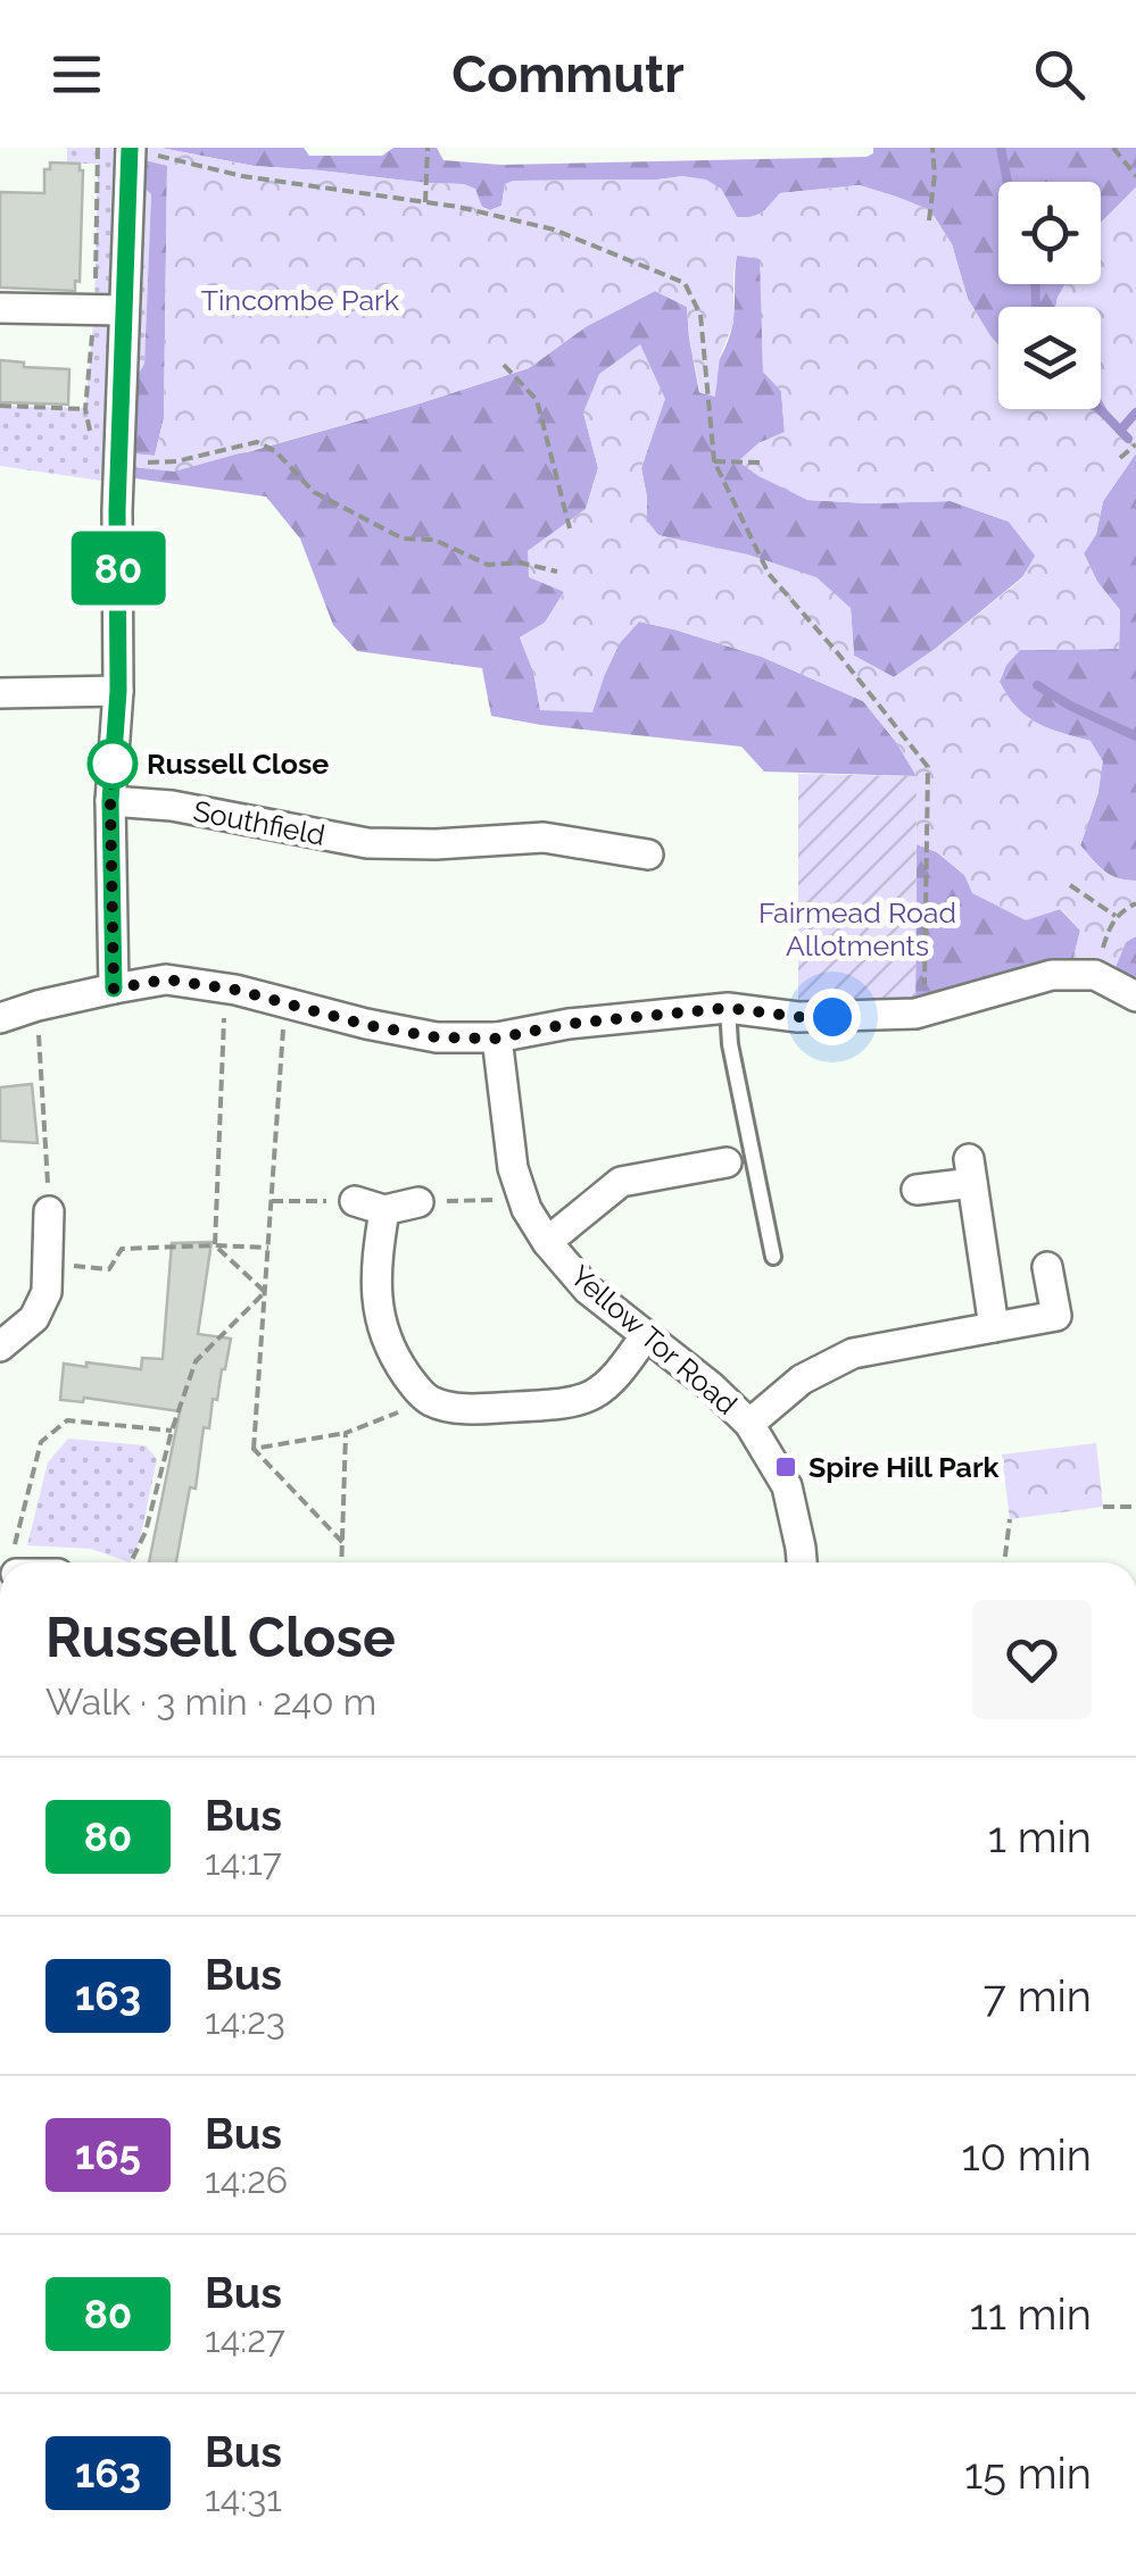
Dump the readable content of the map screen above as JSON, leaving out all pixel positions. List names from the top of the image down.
{
  "streets": {
    "street": ["Southfield", "Yellow Tor Road"]
  },
  "parks": ["Tincombe Park", "Fairmead Road Allotments"],
  "places": {
    "other": ["Russell Close"],
    "transit": ["Spire Hill Park"]
  },
  "lines": ["bus line 80"],
  "page": {
    "header": "Commutr",
    "on_map": "80",
    "heading": ["Russell Close", "Walk · 3 min · 240 m"],
    "list": [
      {
        "mark": "80",
        "name": "Bus",
        "note": "14:17",
        "value": "1 min"
      },
      {
        "mark": "163",
        "name": "Bus",
        "note": "14:23",
        "value": "7 min"
      },
      {
        "mark": "165",
        "name": "Bus",
        "note": "14:26",
        "value": "10 min"
      },
      {
        "mark": "80",
        "name": "Bus",
        "note": "14:27",
        "value": "11 min"
      },
      {
        "mark": "163",
        "name": "Bus",
        "note": "14:31",
        "value": "15 min"
      }
    ]
  }
}
